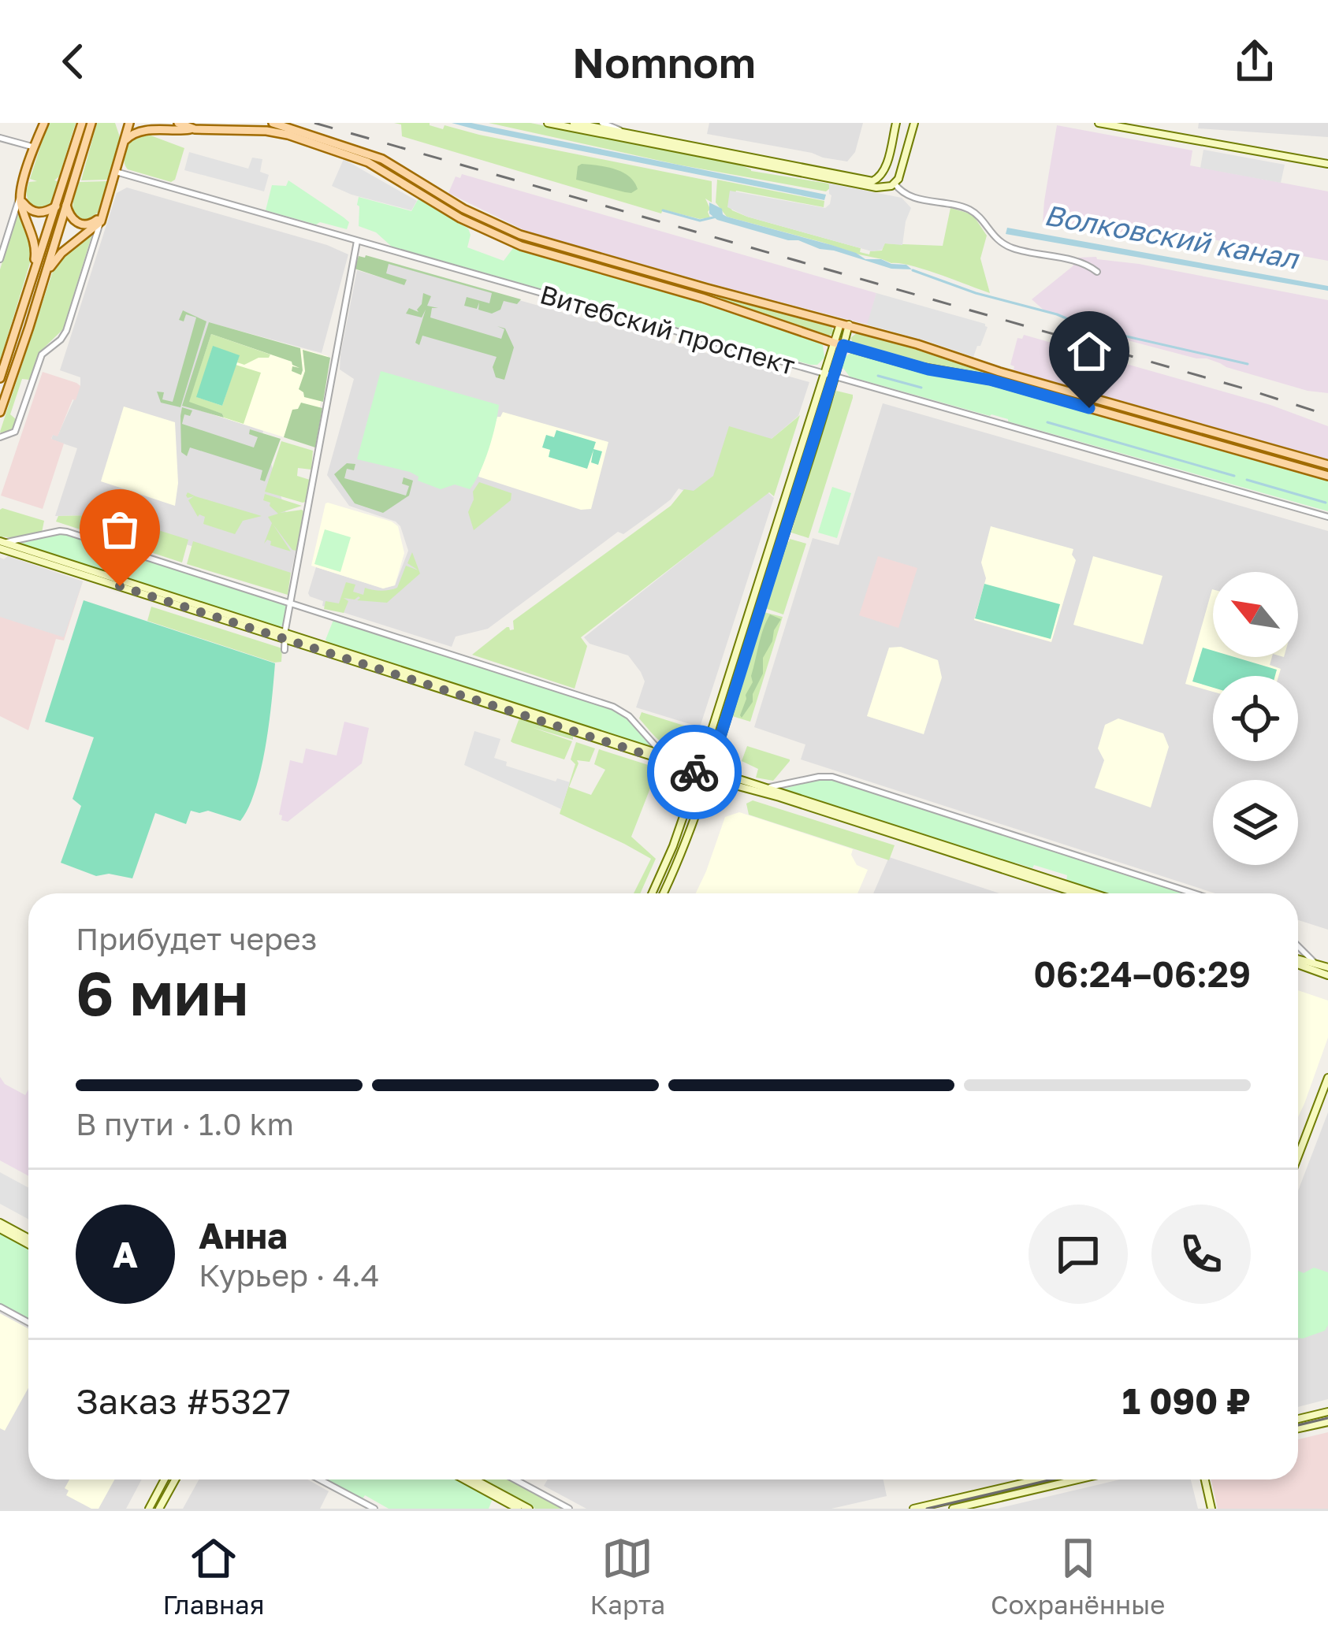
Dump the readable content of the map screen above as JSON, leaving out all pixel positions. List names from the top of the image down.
{
  "streets": {
    "main road": ["Витебский проспект"]
  },
  "water": ["Волковский канал"],
  "north": "top left",
  "page": {
    "header": "Nomnom",
    "heading": ["6 мин", "Прибудет через", "06:24–06:29"],
    "panel": [
      "Анна",
      "Курьер · 4.4",
      "Заказ #5327",
      "1 090 ₽"
    ],
    "bar": "В пути · 1.0 km",
    "round": "А",
    "tabs": ["Главная", "Карта", "Сохранённые"]
  }
}
